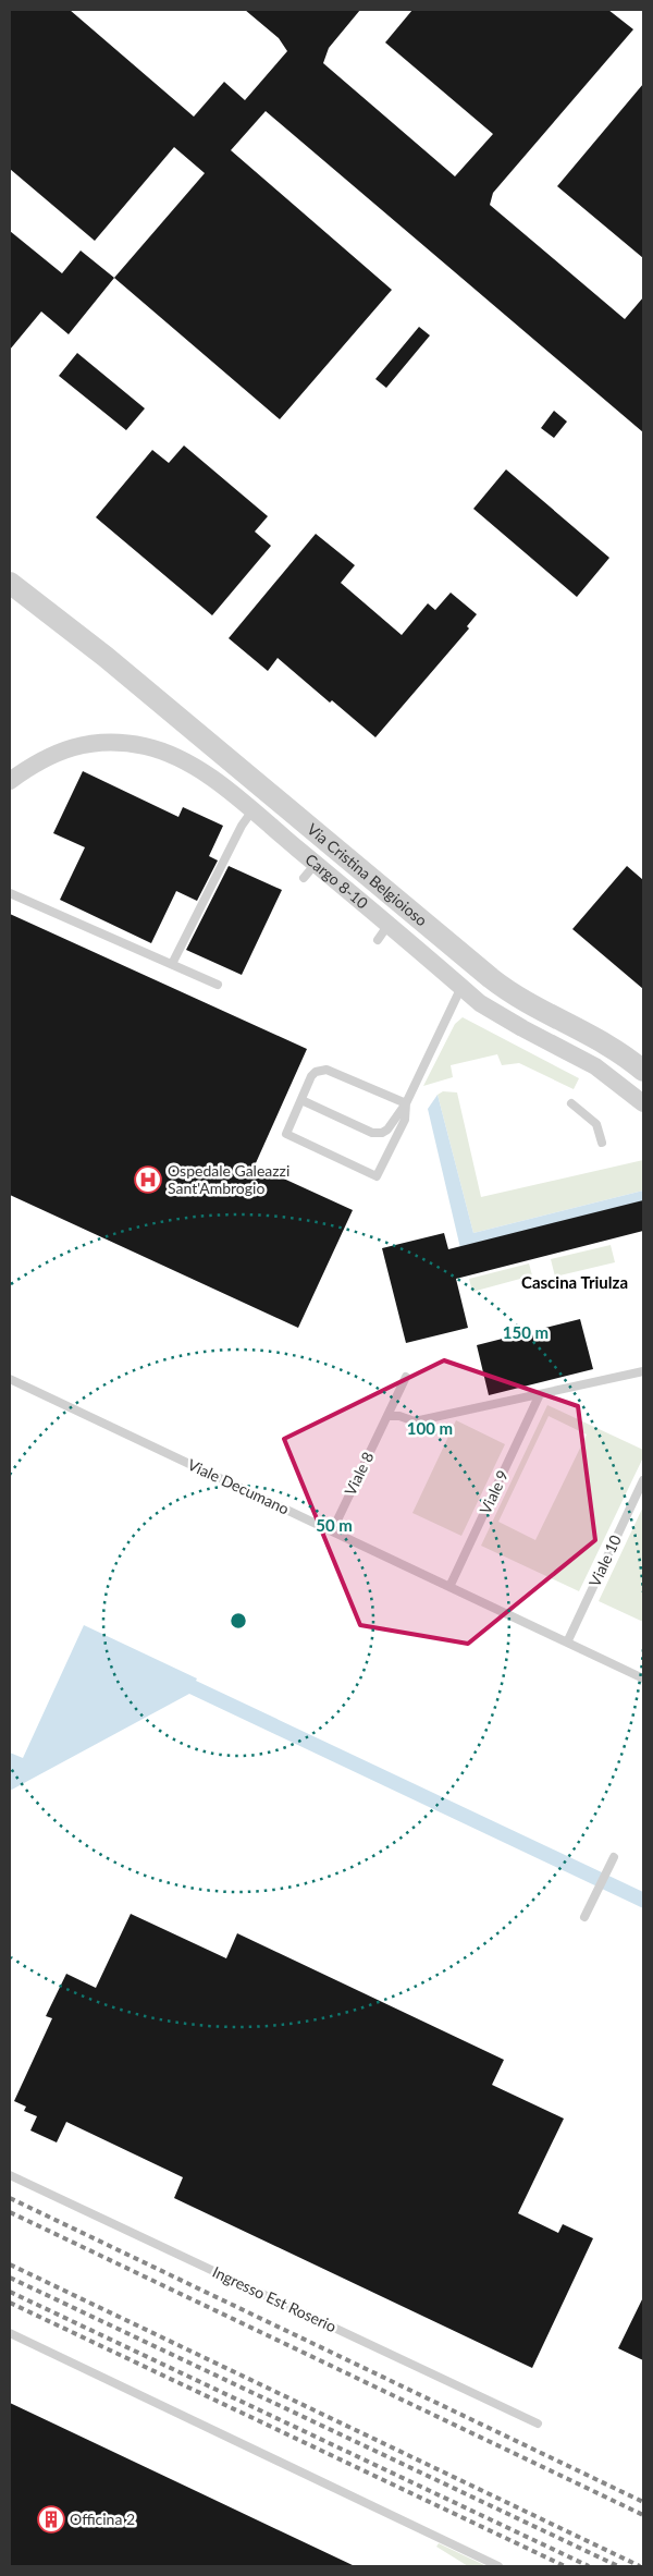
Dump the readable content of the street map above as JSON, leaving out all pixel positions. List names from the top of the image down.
{
  "streets": {
    "street": ["Via Cristina Belgioioso", "Cargo 8-10"],
    "lane": [
      "Viale 8",
      "Viale Decumano",
      "Viale 9",
      "Viale 10",
      "Ingresso Est Roserio"
    ]
  },
  "crossings": [
    ["Viale 8", "Viale Decumano"],
    ["Viale Decumano", "Viale 9"],
    ["Viale Decumano", "Viale 10"]
  ],
  "districts": ["Cascina Triulza"],
  "places": {
    "hospital": ["Ospedale Galeazzi Sant'Ambrogio"],
    "building": ["Officina 2"]
  },
  "rings": ["150 m", "100 m", "50 m"]
}
